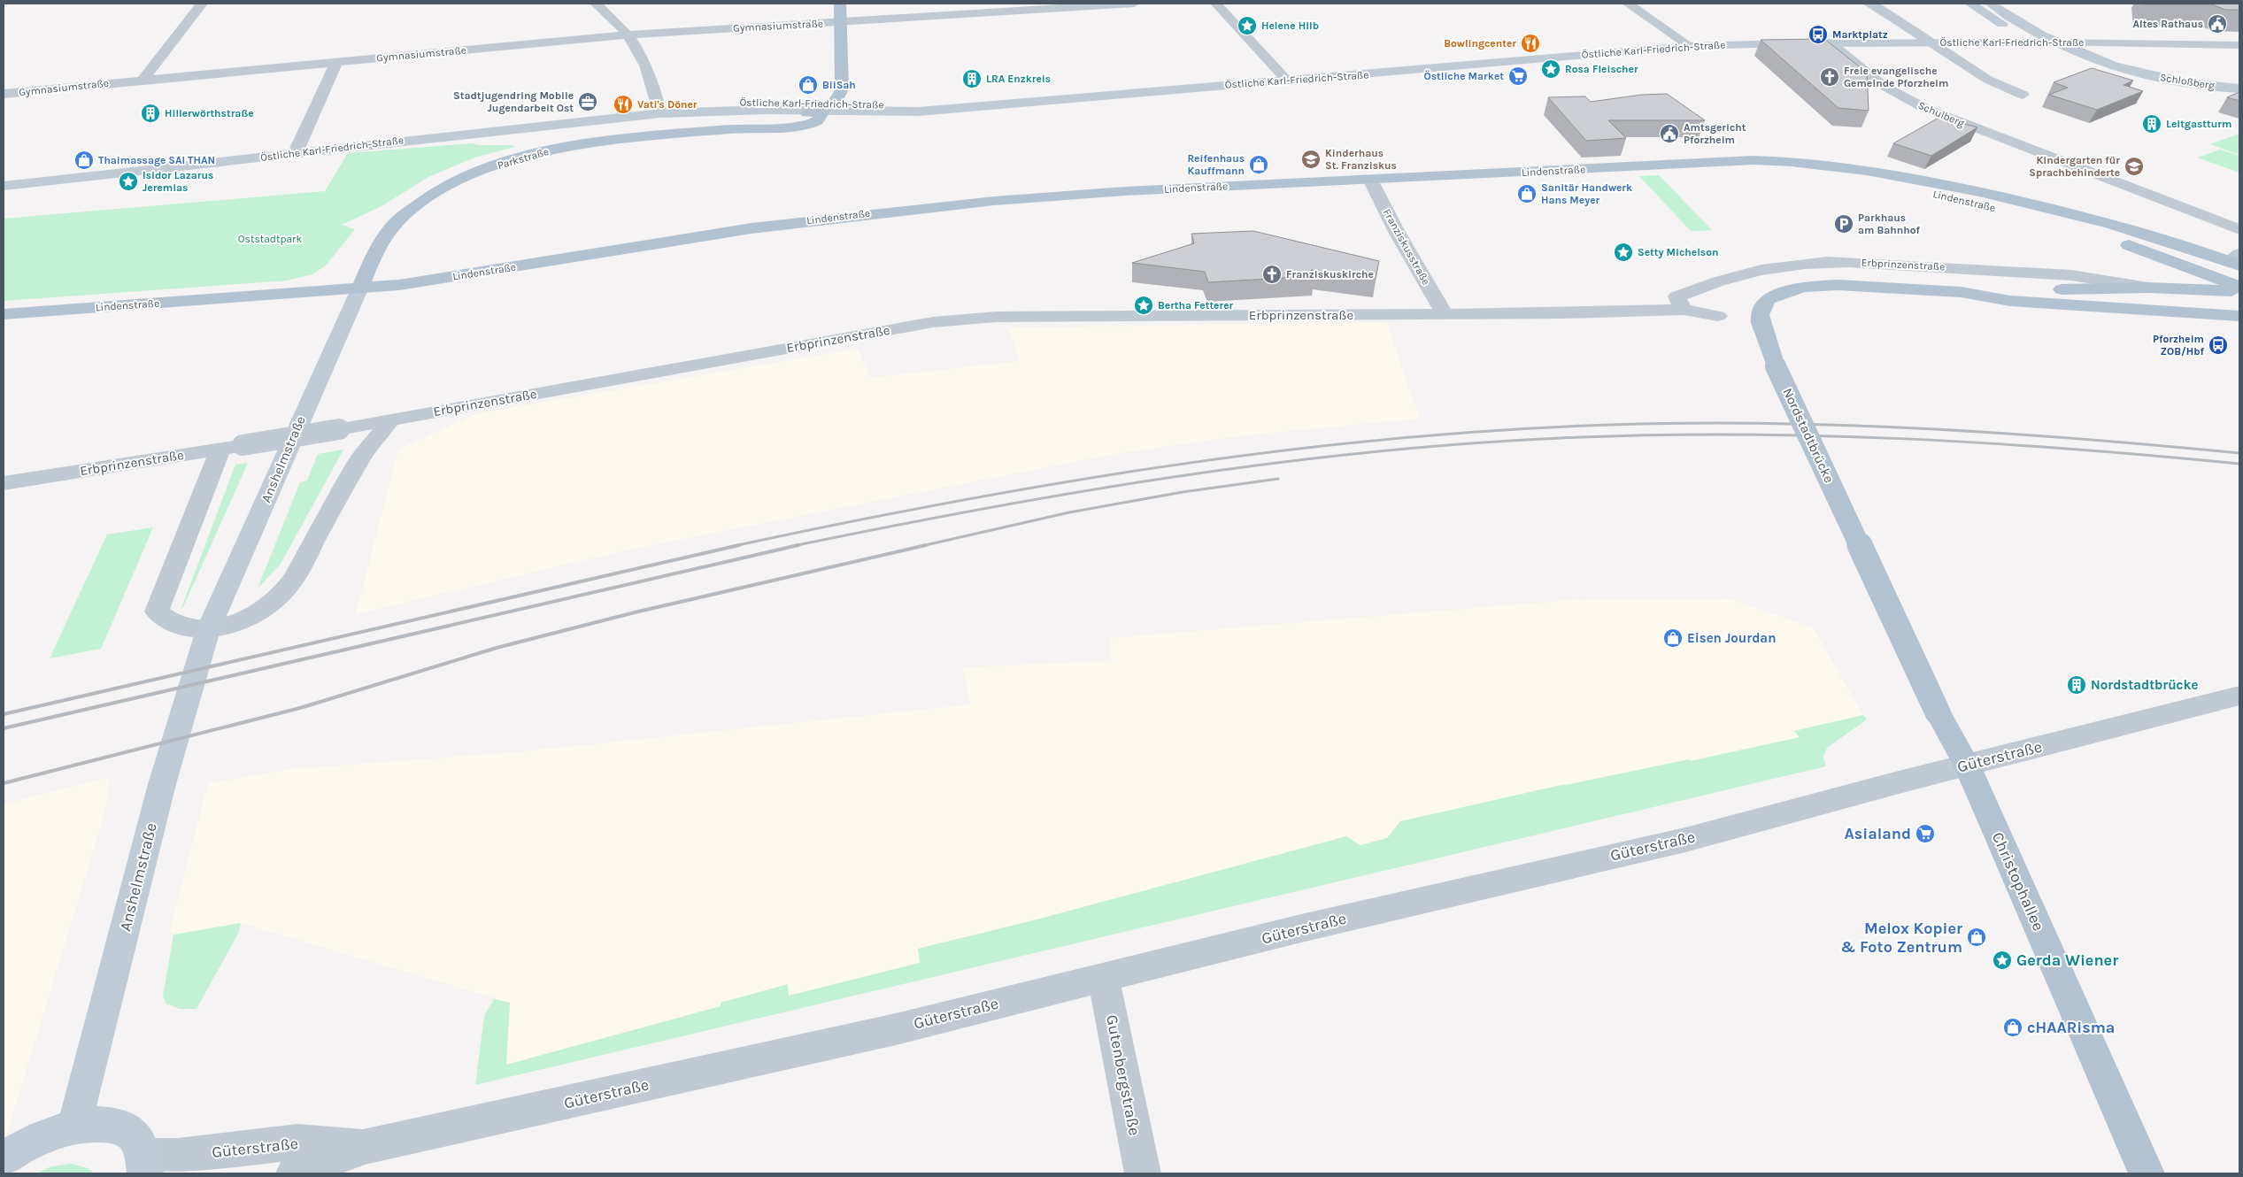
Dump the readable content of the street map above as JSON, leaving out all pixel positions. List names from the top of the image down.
{
  "streets": {
    "main road": [
      "Östliche Karl-Friedrich-Straße",
      "Schloßberg",
      "Parkstraße",
      "Lindenstraße",
      "Nordstadtbrücke",
      "Anshelmstraße",
      "Christophallee"
    ],
    "street": [
      "Gymnasiumstraße",
      "Schulberg",
      "Franziskusstraße",
      "Erbprinzenstraße",
      "Güterstraße",
      "Gutenbergstraße"
    ]
  },
  "crossings": [
    ["Gymnasiumstraße", "Parkstraße"],
    ["Östliche Karl-Friedrich-Straße", "Schloßberg"],
    ["Östliche Karl-Friedrich-Straße", "Schulberg"],
    ["Östliche Karl-Friedrich-Straße", "Parkstraße"],
    ["Parkstraße", "Lindenstraße"],
    ["Parkstraße", "Anshelmstraße"],
    ["Lindenstraße", "Franziskusstraße"],
    ["Lindenstraße", "Anshelmstraße"],
    ["Franziskusstraße", "Erbprinzenstraße"],
    ["Nordstadtbrücke", "Christophallee"],
    ["Güterstraße", "Christophallee"],
    ["Güterstraße", "Gutenbergstraße"]
  ],
  "parks": ["Oststadtpark"],
  "places": {
    "public building": ["Altes Rathaus", "Amtsgericht Pforzheim"],
    "place": [
      "Helene Hilb",
      "Rosa Fleischer",
      "Isidor Lazarus Jeremias",
      "Setty Michelson",
      "Bertha Fetterer",
      "Gerda Wiener"
    ],
    "bus stop": ["Marktplatz", "Pforzheim ZOB/Hbf"],
    "restaurant": ["Bowlingcenter", "Vati's Döner"],
    "supermarket": ["Östliche Market", "Asialand"],
    "church": ["Freie evangelische Gemeinde Pforzheim", "Franziskuskirche"],
    "building": [
      "LRA Enzkreis",
      "Hillerwörthstraße",
      "Leitgastturm",
      "Nordstadtbrücke"
    ],
    "shop": [
      "BiiSah",
      "Thaimassage SAI THAN",
      "Reifenhaus Kauffmann",
      "Sanitär Handwerk Hans Meyer",
      "Eisen Jourdan",
      "Melox Kopier & Foto Zentrum",
      "cHAARisma"
    ],
    "office": ["Stadtjugendring Mobile Jugendarbeit Ost"],
    "school or university": ["Kinderhaus St. Franziskus", "Kindergarten für Sprachbehinderte"],
    "parking": ["Parkhaus am Bahnhof"]
  }
}
